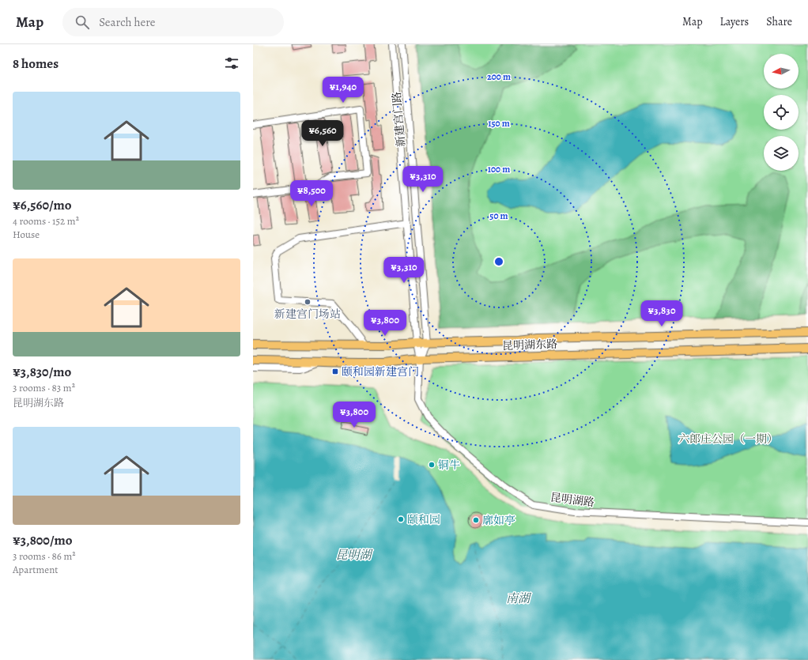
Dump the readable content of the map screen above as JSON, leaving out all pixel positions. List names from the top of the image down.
{
  "streets": {
    "main road": ["昆明湖东路"],
    "street": ["新建宫门路", "昆明湖路"]
  },
  "crossings": [
    ["新建宫门路", "昆明湖东路"],
    ["新建宫门路", "昆明湖路"],
    ["昆明湖东路", "昆明湖路"]
  ],
  "water": ["昆明湖", "南湖"],
  "parks": ["六郎庄公园（一期）"],
  "places": {
    "other": [
      "新建宫门场站",
      "铜牛",
      "颐和园",
      "廓如亭"
    ],
    "transit": ["颐和园新建宫门"]
  },
  "north": "left",
  "page": {
    "header": "Map",
    "search": "Search here",
    "nav": ["Map", "Layers", "Share"],
    "heading": "8 homes",
    "price": [
      "¥1,940",
      "¥6,560",
      "¥3,310",
      "¥8,500",
      "¥3,310",
      "¥3,830",
      "¥3,800",
      "¥3,800"
    ],
    "list": [
      {
        "name": "¥6,560/mo",
        "note": "4 rooms · 152 m² · House"
      },
      {
        "name": "¥3,830/mo",
        "note": "3 rooms · 83 m² · 昆明湖东路"
      },
      {
        "name": "¥3,800/mo",
        "note": "3 rooms · 86 m² · Apartment"
      }
    ]
  },
  "rings": [
    "200 m",
    "150 m",
    "100 m",
    "50 m"
  ]
}
